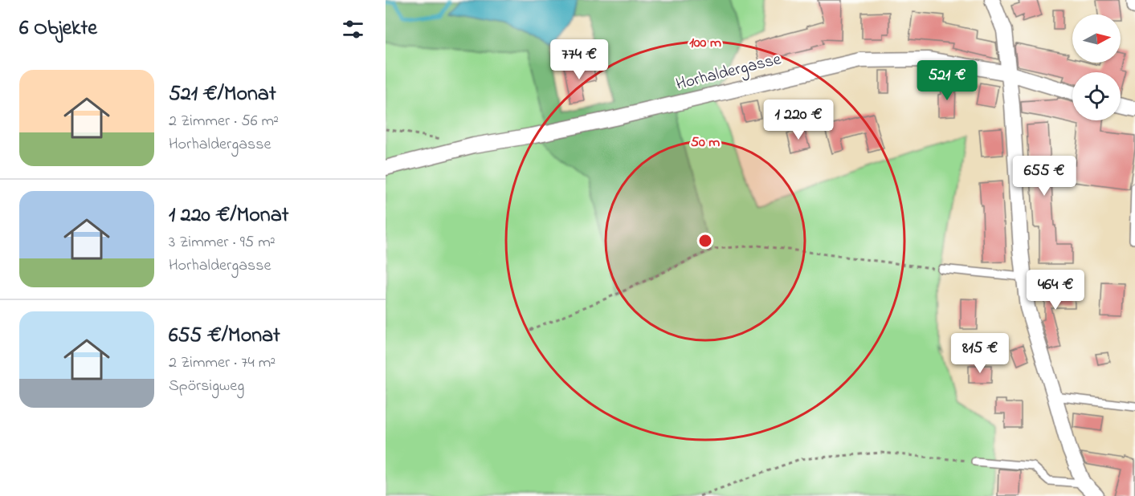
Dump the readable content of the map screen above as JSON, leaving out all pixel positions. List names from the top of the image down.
{
  "streets": {
    "street": ["Horhaldergasse"]
  },
  "north": "right",
  "page": {
    "heading": "6 Objekte",
    "price": [
      "774 €",
      "521 €",
      "1 220 €",
      "655 €",
      "464 €",
      "815 €"
    ],
    "list": [
      {
        "name": "521 €/Monat",
        "note": "2 Zimmer · 56 m² · Horhaldergasse"
      },
      {
        "name": "1 220 €/Monat",
        "note": "3 Zimmer · 95 m² · Horhaldergasse"
      },
      {
        "name": "655 €/Monat",
        "note": "2 Zimmer · 74 m² · Spörsigweg"
      }
    ]
  },
  "rings": ["100 m", "50 m"]
}
